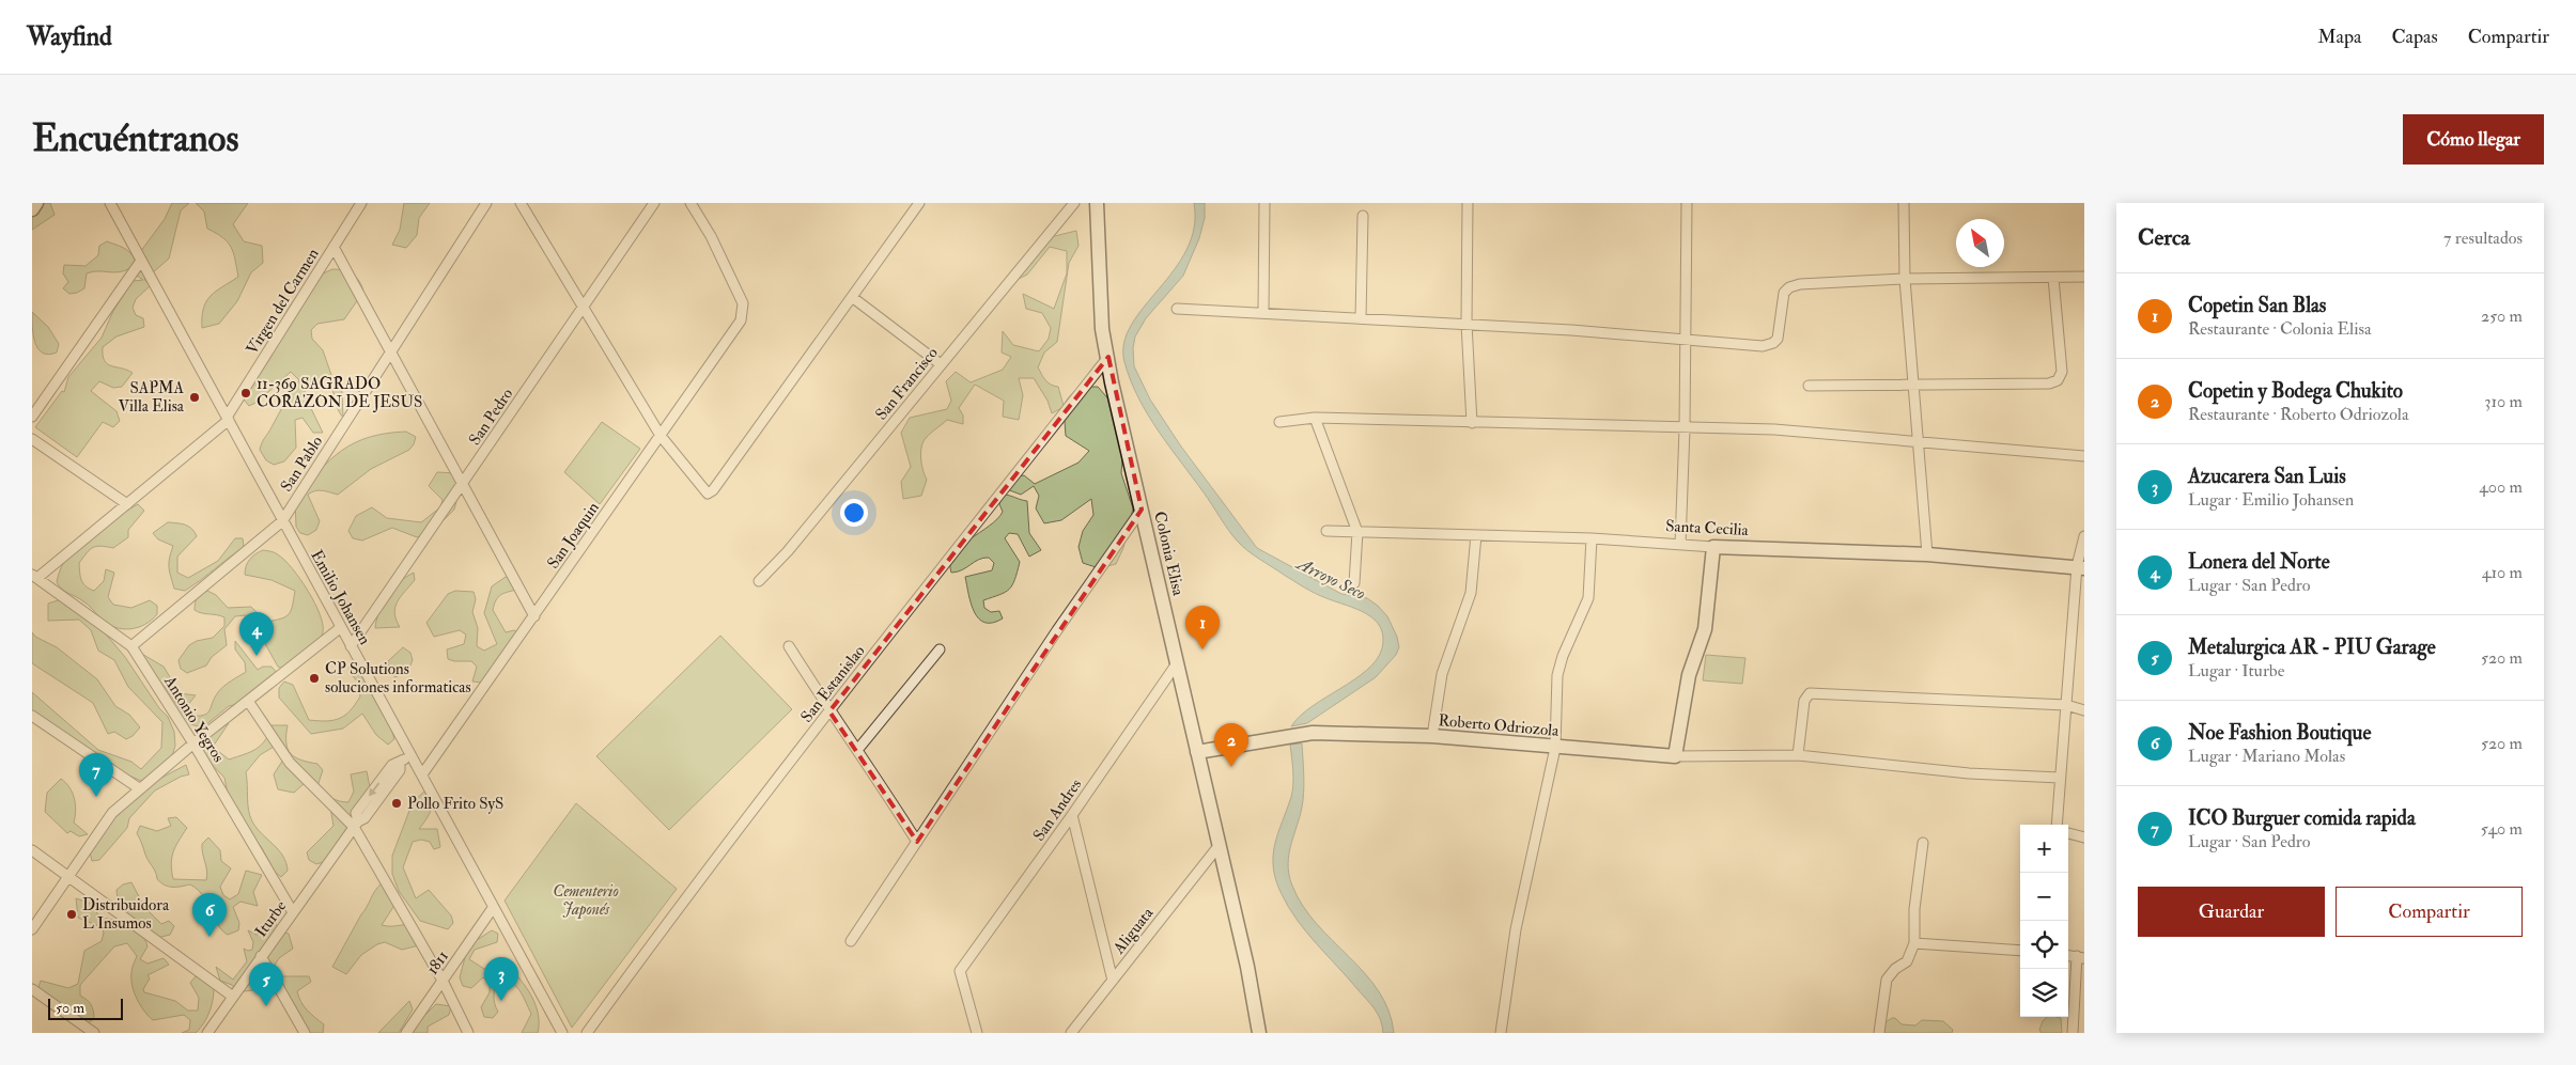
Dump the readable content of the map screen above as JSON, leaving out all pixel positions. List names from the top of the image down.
{
  "streets": {
    "street": [
      "Virgen del Carmen",
      "San Francisco",
      "San Pedro",
      "San Pablo",
      "Santa Cecilia",
      "San Joaquin",
      "Colonia Elisa",
      "Emilio Johansen",
      "San Estanislao",
      "Antonio Yegros",
      "Roberto Odriozola",
      "San Andres",
      "Iturbe",
      "Aliguata",
      "1811"
    ]
  },
  "crossings": [
    ["Virgen del Carmen", "Emilio Johansen"],
    ["Virgen del Carmen", "Antonio Yegros"],
    ["San Pedro", "Emilio Johansen"],
    ["San Pablo", "Emilio Johansen"],
    ["San Pablo", "Antonio Yegros"],
    ["San Joaquin", "Emilio Johansen"],
    ["Colonia Elisa", "San Estanislao"],
    ["Colonia Elisa", "Roberto Odriozola"],
    ["Colonia Elisa", "San Andres"],
    ["Colonia Elisa", "Aliguata"],
    ["Emilio Johansen", "Iturbe"],
    ["Emilio Johansen", "1811"],
    ["Antonio Yegros", "Iturbe"]
  ],
  "water": ["Arroyo Seco"],
  "parks": ["Cementerio Japonés"],
  "places": [
    "11-369 SAGRADO CORAZON DE JESUS",
    "SAPMA Villa Elisa",
    "CP Solutions soluciones informaticas",
    "Pollo Frito SyS",
    "Distribuidora L Insumos"
  ],
  "scale_bar": "50 m",
  "north": "top left",
  "page": {
    "header": "Wayfind",
    "nav": ["Mapa", "Capas", "Compartir"],
    "buttons": [
      "Cómo llegar",
      ["Guardar", "Compartir"]
    ],
    "title": "Encuéntranos",
    "heading": ["Cerca", "7 resultados"],
    "list": [
      {
        "mark": "1",
        "name": "Copetin San Blas",
        "note": "Restaurante · Colonia Elisa",
        "value": "250 m"
      },
      {
        "mark": "2",
        "name": "Copetin y Bodega Chukito",
        "note": "Restaurante · Roberto Odriozola",
        "value": "310 m"
      },
      {
        "mark": "3",
        "name": "Azucarera San Luis",
        "note": "Lugar · Emilio Johansen",
        "value": "400 m"
      },
      {
        "mark": "4",
        "name": "Lonera del Norte",
        "note": "Lugar · San Pedro",
        "value": "410 m"
      },
      {
        "mark": "5",
        "name": "Metalurgica AR - PIU Garage",
        "note": "Lugar · Iturbe",
        "value": "520 m"
      },
      {
        "mark": "6",
        "name": "Noe Fashion Boutique",
        "note": "Lugar · Mariano Molas",
        "value": "520 m"
      },
      {
        "mark": "7",
        "name": "ICO Burguer comida rapida",
        "note": "Lugar · San Pedro",
        "value": "540 m"
      }
    ],
    "pins": [
      "1",
      "4",
      "2",
      "7",
      "6",
      "3",
      "5"
    ],
    "map_buttons": ["+", "−"],
    "scale": "50 m"
  }
}
